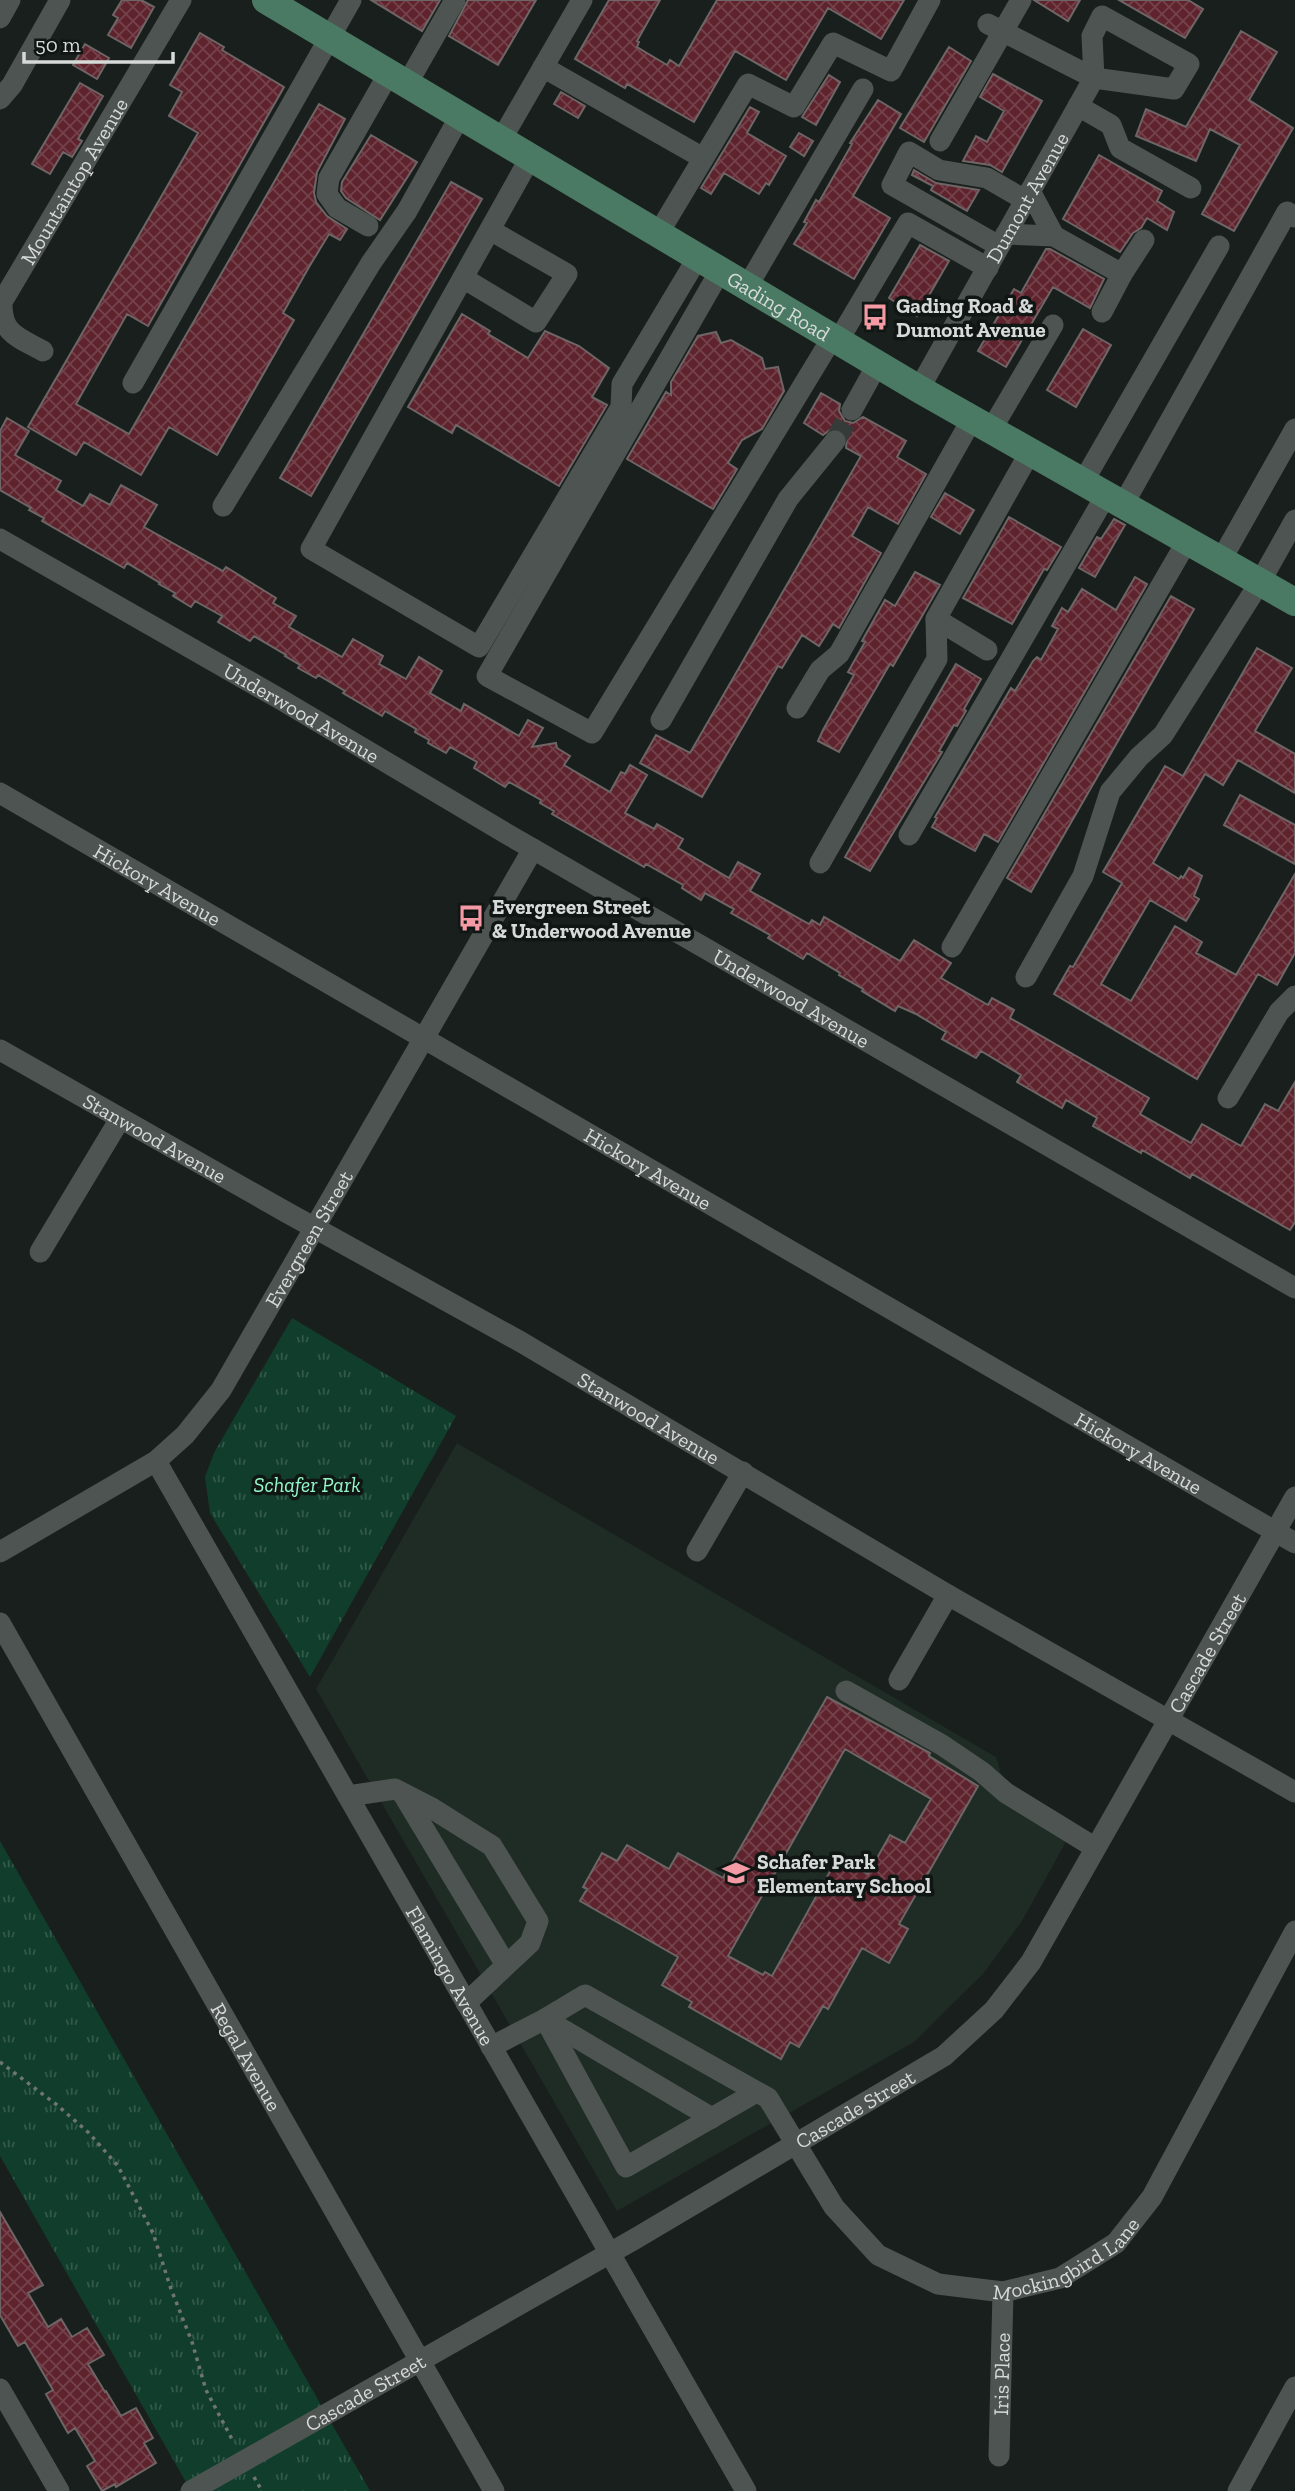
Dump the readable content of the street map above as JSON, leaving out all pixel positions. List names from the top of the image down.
{
  "streets": {
    "main road": ["Gading Road"],
    "street": [
      "Mountaintop Avenue",
      "Dumont Avenue",
      "Underwood Avenue",
      "Hickory Avenue",
      "Stanwood Avenue",
      "Evergreen Street",
      "Cascade Street",
      "Flamingo Avenue",
      "Regal Avenue",
      "Mockingbird Lane",
      "Iris Place"
    ]
  },
  "crossings": [
    ["Dumont Avenue", "Gading Road"],
    ["Underwood Avenue", "Evergreen Street"],
    ["Hickory Avenue", "Evergreen Street"],
    ["Hickory Avenue", "Cascade Street"],
    ["Stanwood Avenue", "Evergreen Street"],
    ["Stanwood Avenue", "Cascade Street"],
    ["Evergreen Street", "Flamingo Avenue"],
    ["Cascade Street", "Flamingo Avenue"],
    ["Cascade Street", "Regal Avenue"],
    ["Cascade Street", "Mockingbird Lane"],
    ["Mockingbird Lane", "Iris Place"]
  ],
  "parks": ["Schafer Park"],
  "places": {
    "bus stop": ["Gading Road & Dumont Avenue", "Evergreen Street & Underwood Avenue"],
    "school or university": ["Schafer Park Elementary School"]
  },
  "scale_bar": "50 m"
}
